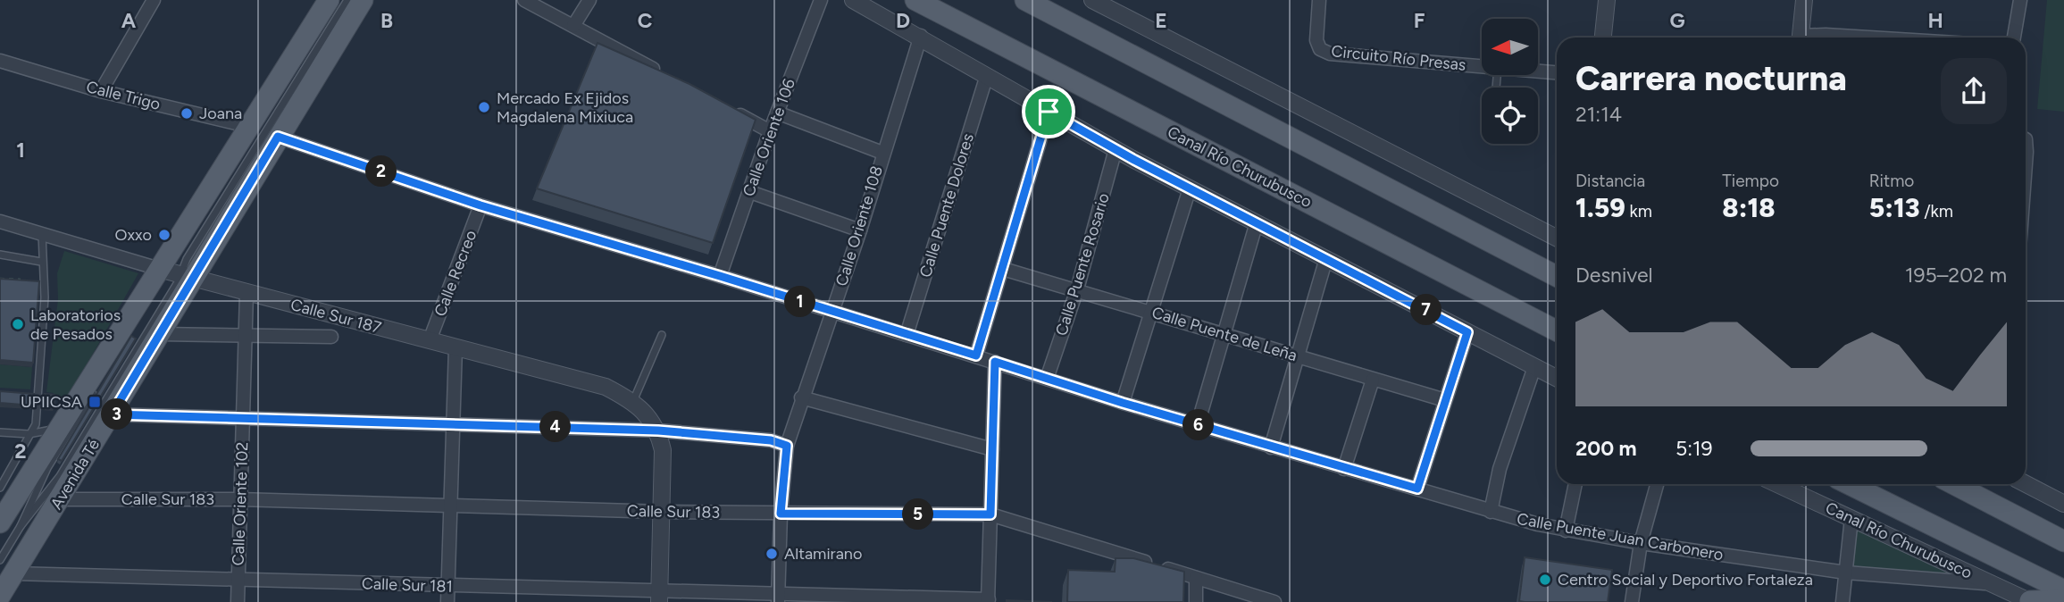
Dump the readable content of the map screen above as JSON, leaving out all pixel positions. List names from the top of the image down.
{
  "streets": {
    "main road": ["Canal Río Churubusco", "Avenida Té"],
    "street": [
      "Circuito Río Presas",
      "Calle Trigo",
      "Calle Oriente 106",
      "Calle Puente Dolores",
      "Calle Oriente 108",
      "Calle Puente Rosario",
      "Calle Recreo",
      "Calle Sur 187",
      "Calle Puente de Leña",
      "Calle Sur 183",
      "Calle Oriente 102",
      "Calle Puente Juan Carbonero",
      "Calle Sur 181"
    ]
  },
  "crossings": [
    ["Calle Trigo", "Avenida Té"],
    ["Calle Oriente 106", "Calle Puente Juan Carbonero"],
    ["Canal Río Churubusco", "Calle Puente Juan Carbonero"],
    ["Calle Puente Dolores", "Calle Puente Juan Carbonero"],
    ["Calle Oriente 108", "Calle Sur 183"],
    ["Calle Oriente 108", "Calle Puente Juan Carbonero"],
    ["Calle Oriente 108", "Calle Sur 181"],
    ["Calle Puente Rosario", "Calle Puente de Leña"],
    ["Calle Puente Rosario", "Calle Puente Juan Carbonero"],
    ["Calle Recreo", "Calle Sur 187"],
    ["Calle Sur 187", "Avenida Té"],
    ["Calle Sur 187", "Calle Oriente 102"],
    ["Avenida Té", "Calle Sur 183"],
    ["Avenida Té", "Calle Sur 181"],
    ["Calle Sur 183", "Calle Oriente 102"],
    ["Calle Oriente 102", "Calle Sur 181"]
  ],
  "places": {
    "other": [
      "Mercado Ex Ejidos Magdalena Mixiuca",
      "Joana",
      "Oxxo",
      "Laboratorios de Pesados",
      "Altamirano",
      "Centro Social y Deportivo Fortaleza"
    ],
    "transit": ["UPIICSA"]
  },
  "north": "left",
  "page": {
    "heading": ["Carrera nocturna", "21:14"],
    "stats": [
      ["Distancia", "1.59 km"],
      ["Tiempo", "8:18"],
      ["Ritmo", "5:13 /km"]
    ],
    "pins": [
      "2",
      "1",
      "7",
      "3",
      "6",
      "4",
      "5"
    ],
    "chart": ["Desnivel", "195–202 m"],
    "list": [
      {
        "name": "200 m",
        "note": "5:19"
      }
    ]
  },
  "grid": {
    "columns": [
      "A",
      "B",
      "C",
      "D",
      "E",
      "F",
      "G",
      "H"
    ],
    "rows": ["1", "2"]
  }
}
